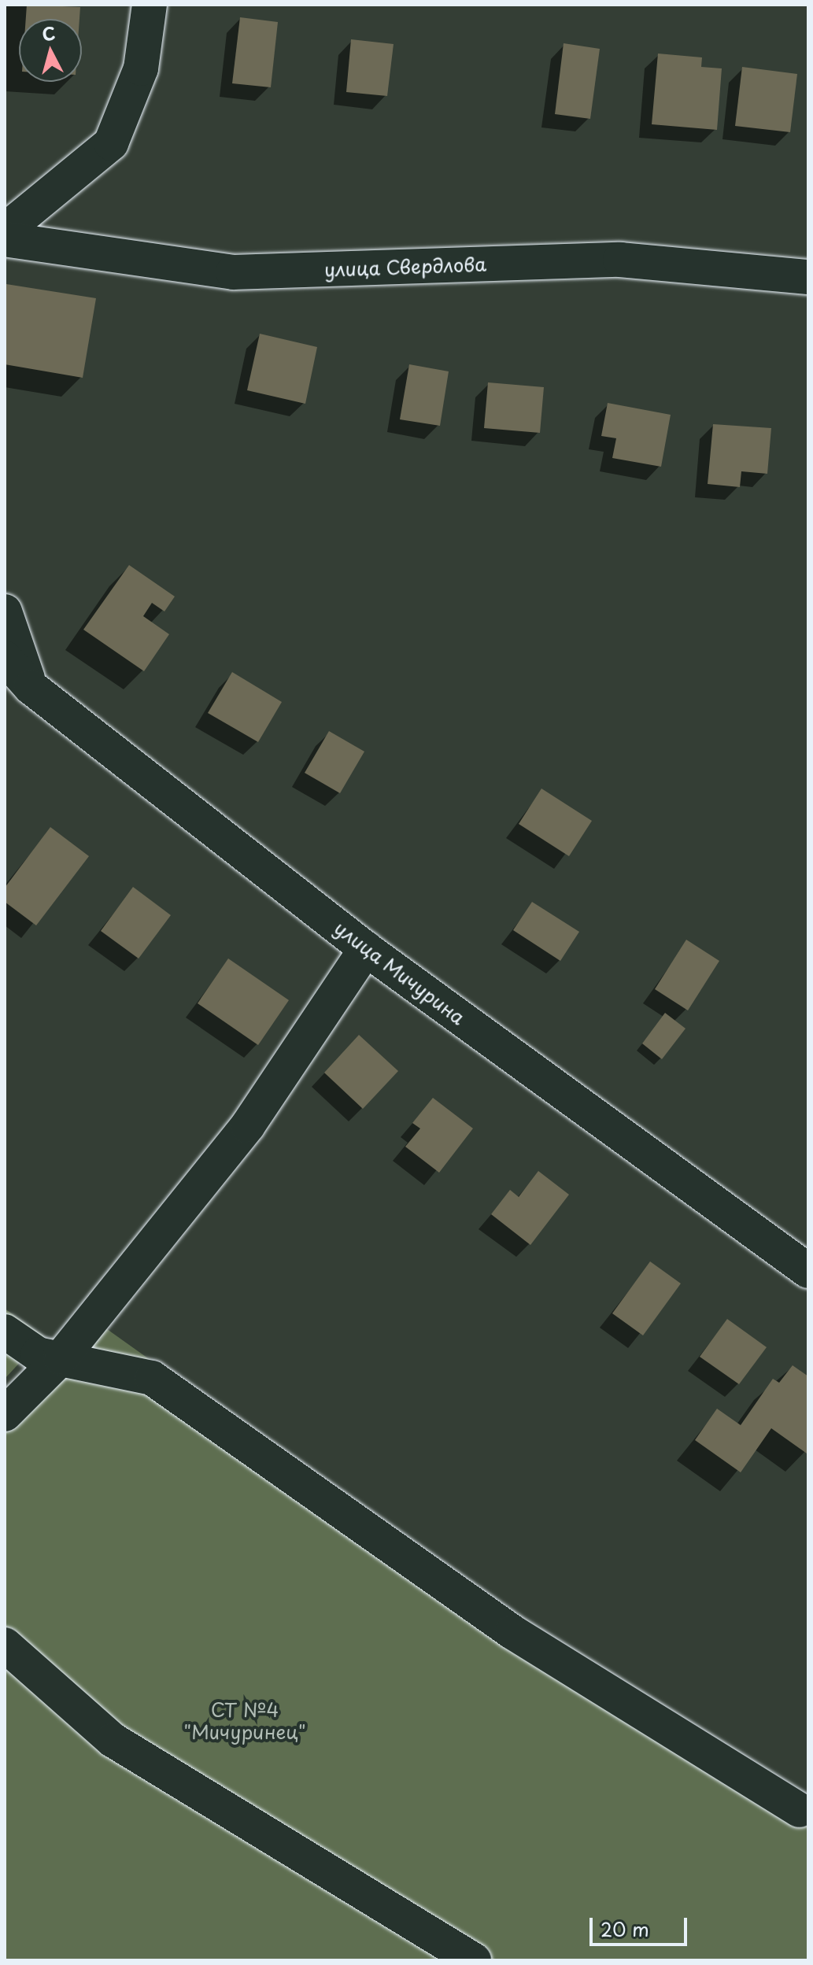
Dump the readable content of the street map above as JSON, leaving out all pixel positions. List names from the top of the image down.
{
  "streets": {
    "street": ["улица Свердлова", "улица Мичурина"]
  },
  "parks": ["СТ №4 \"Мичуринец\""],
  "scale_bar": "20 m",
  "north": "top"
}
